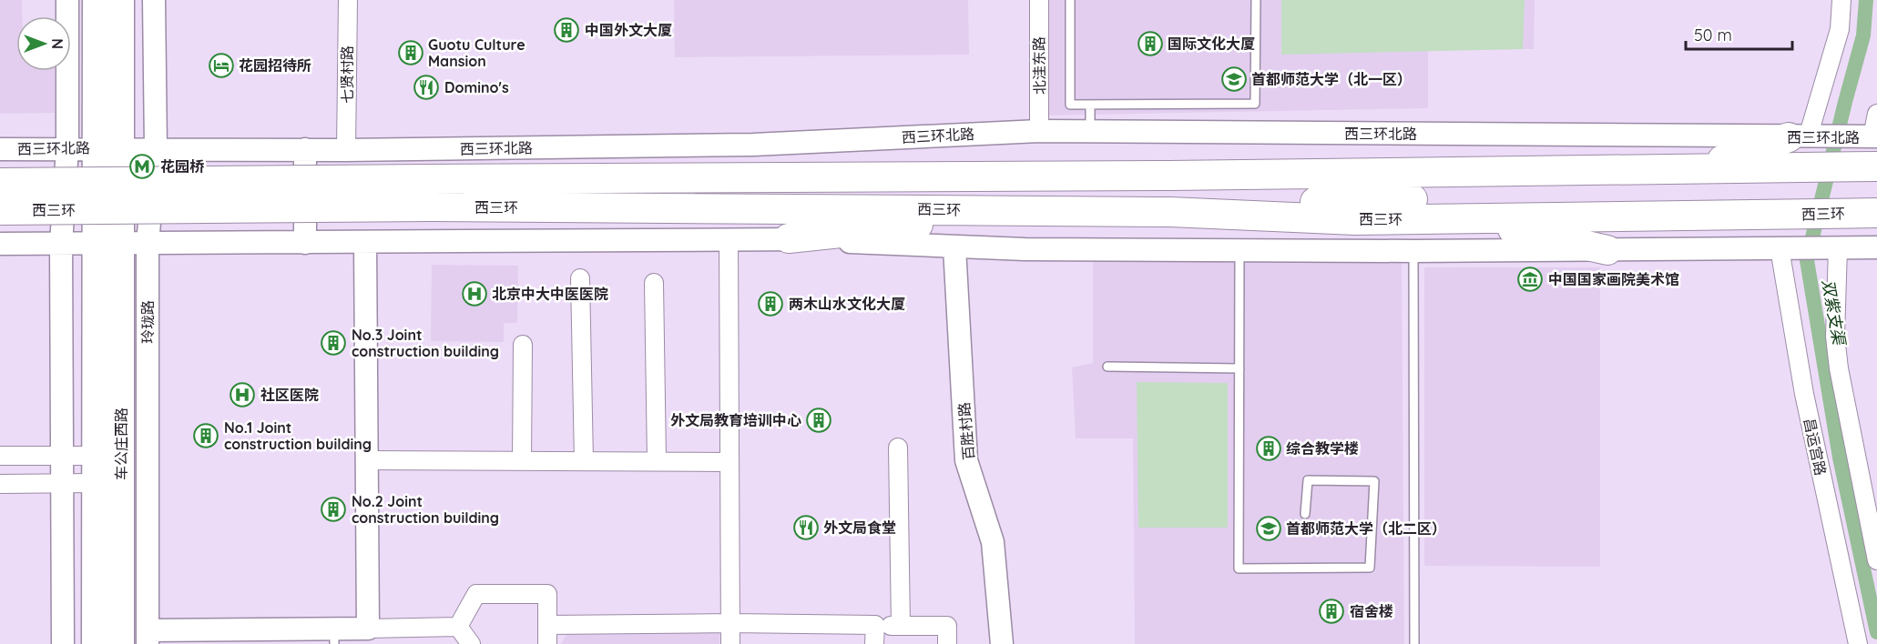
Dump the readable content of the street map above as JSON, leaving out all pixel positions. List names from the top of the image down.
{
  "streets": {
    "highway": ["西三环"],
    "main road": ["车公庄西路"],
    "street": [
      "北洼东路",
      "七贤村路",
      "西三环北路",
      "玲珑路",
      "百胜村路",
      "昌运宫路"
    ]
  },
  "crossings": [
    ["北洼东路", "西三环北路"],
    ["七贤村路", "西三环北路"],
    ["西三环北路", "玲珑路"],
    ["玲珑路", "车公庄西路"]
  ],
  "water": ["双紫支渠"],
  "places": {
    "building": [
      "中国外文大厦",
      "国际文化大厦",
      "Guotu Culture Mansion",
      "两木山水文化大厦",
      "No.3 Joint construction building",
      "外文局教育培训中心",
      "No.1 Joint construction building",
      "综合教学楼",
      "No.2 Joint construction building",
      "宿舍楼"
    ],
    "hotel": ["花园招待所"],
    "school or university": ["首都师范大学（北一区）", "首都师范大学（北二区）"],
    "restaurant": ["Domino's", "外文局食堂"],
    "metro station": ["花园桥"],
    "museum": ["中国国家画院美术馆"],
    "hospital": ["北京中大中医医院", "社区医院"]
  },
  "scale_bar": "50 m",
  "north": "right"
}
